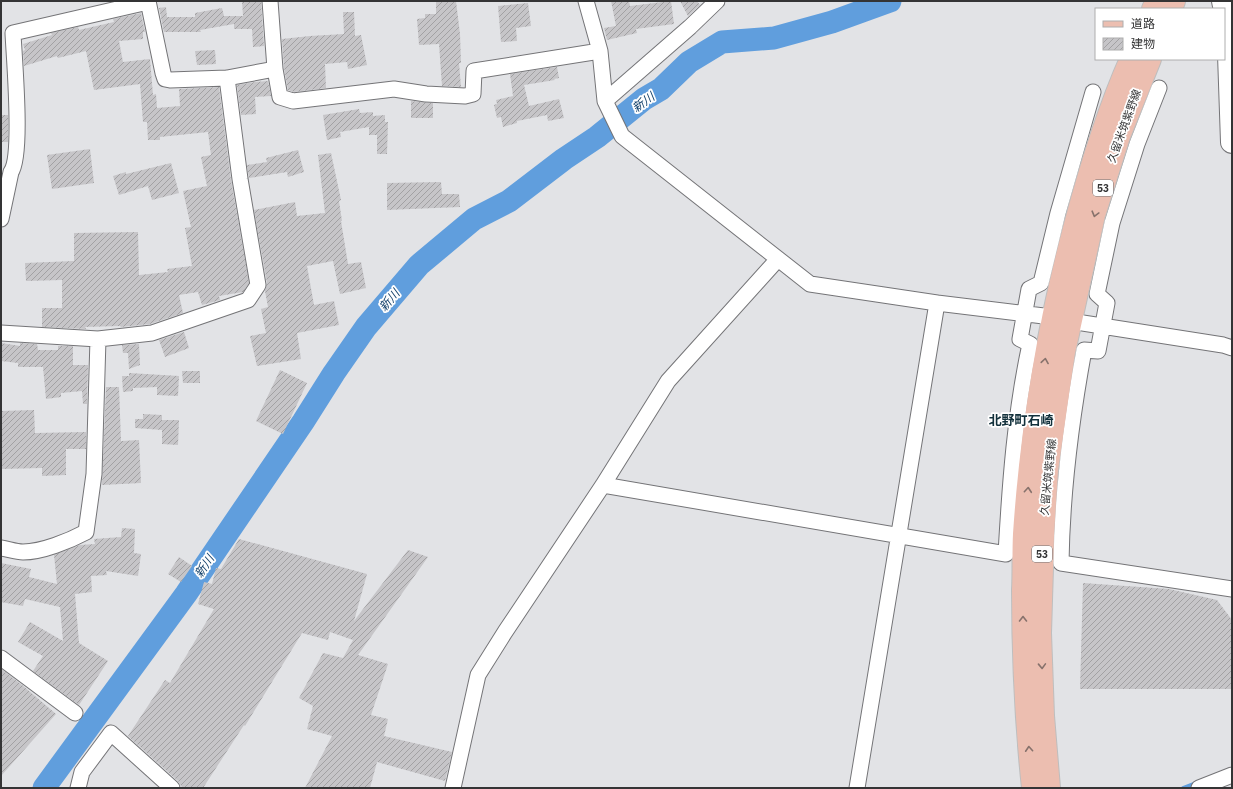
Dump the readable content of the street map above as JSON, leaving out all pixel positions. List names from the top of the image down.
{
  "streets": {
    "main road": ["久留米筑紫野線", "53"]
  },
  "districts": ["北野町石崎"],
  "water": ["新川"],
  "legend": ["道路", "建物"]
}
